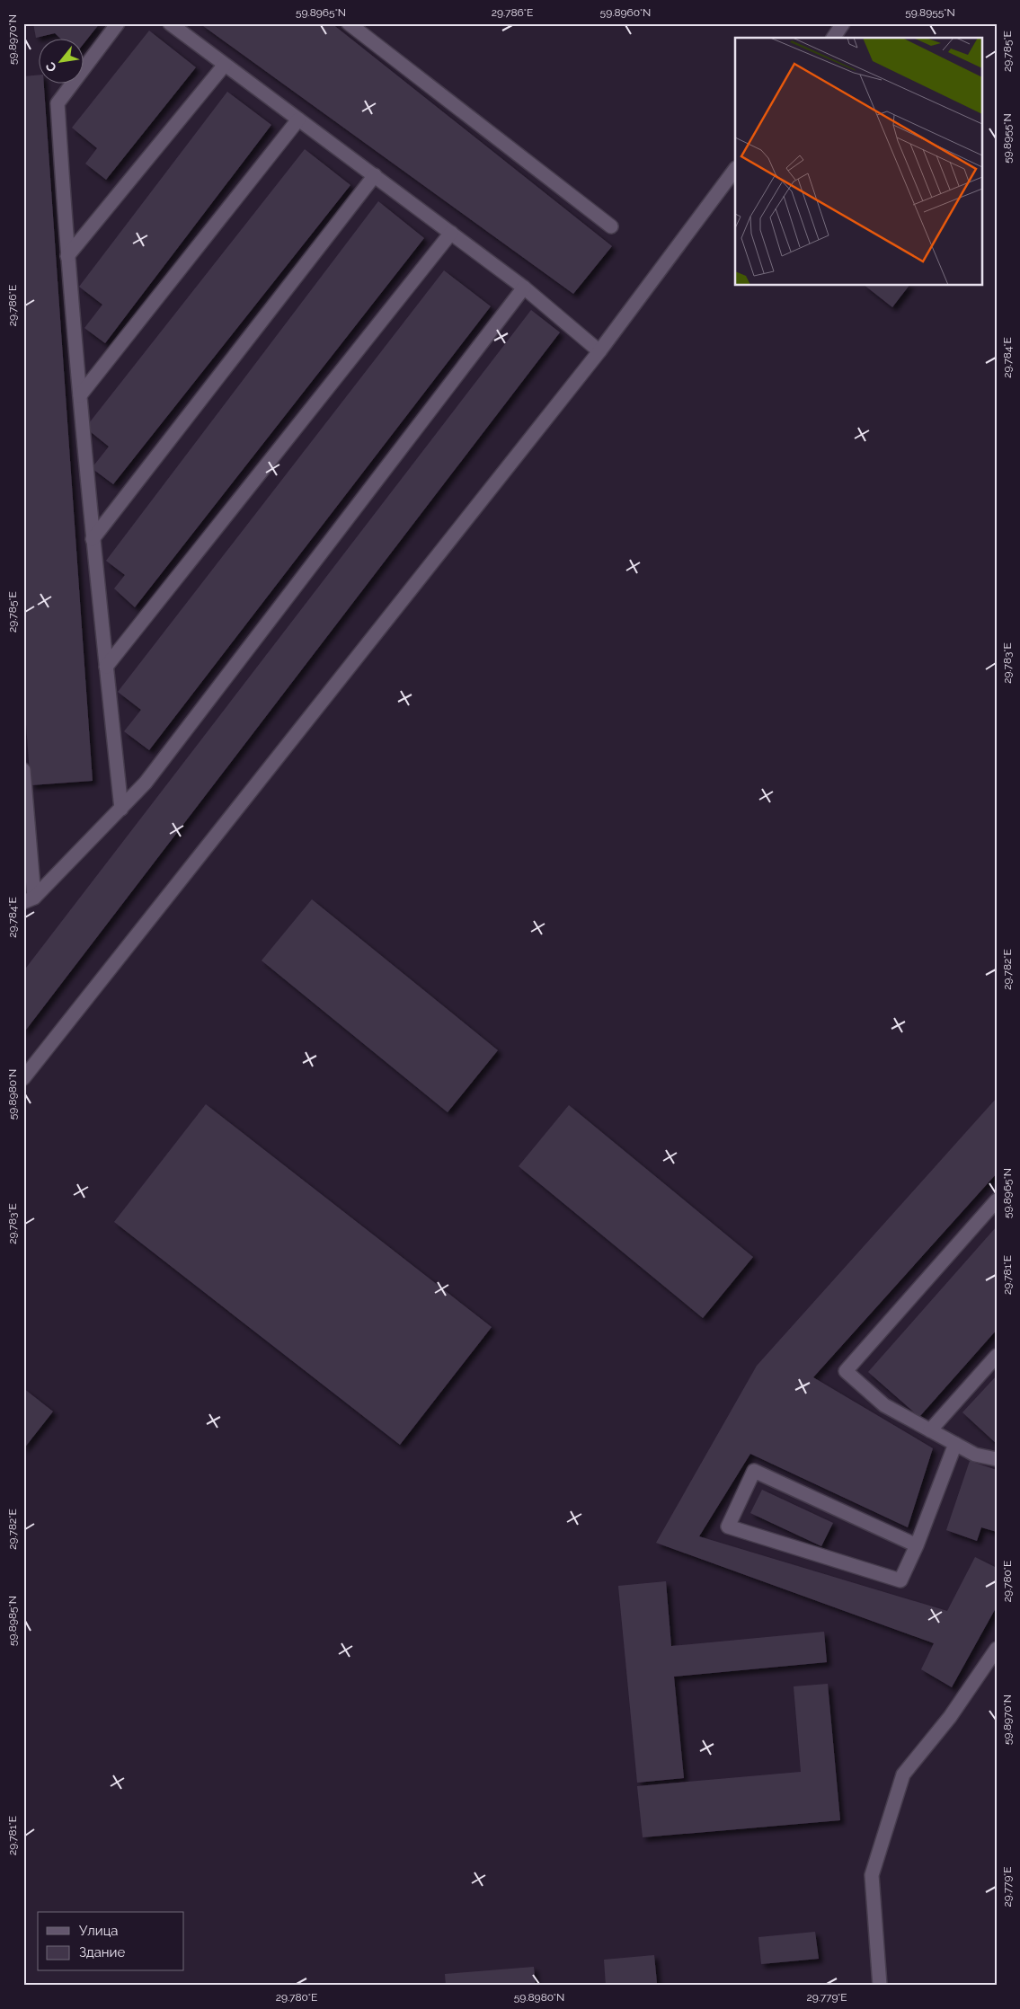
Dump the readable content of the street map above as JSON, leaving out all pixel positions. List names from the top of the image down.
{
  "legend": ["Улица", "Здание"],
  "north": "bottom left",
  "coordinates": [
    "59.8965°N",
    "29.786°E",
    "59.8960°N",
    "59.8955°N",
    "59.8970°N",
    "29.785°E",
    "29.784°E",
    "29.783°E",
    "29.782°E",
    "59.8980°N",
    "29.781°E",
    "29.780°E",
    "59.8985°N",
    "29.779°E"
  ]
}
